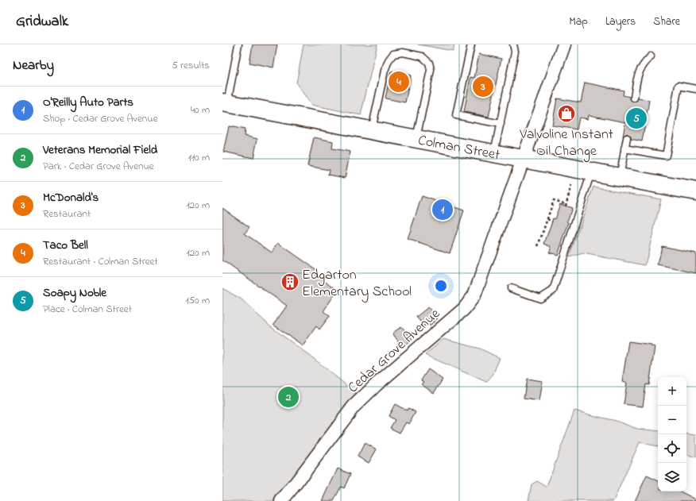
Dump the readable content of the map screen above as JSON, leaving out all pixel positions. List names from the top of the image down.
{
  "streets": {
    "main road": ["Colman Street"],
    "street": ["Cedar Grove Avenue"]
  },
  "crossings": [
    ["Colman Street", "Cedar Grove Avenue"]
  ],
  "places": {
    "shop": ["Valvoline Instant Oil Change"],
    "building": ["Edgarton Elementary School"]
  },
  "page": {
    "header": "Gridwalk",
    "nav": ["Map", "Layers", "Share"],
    "heading": ["Nearby", "5 results"],
    "pins": [
      "4",
      "3",
      "5",
      "1",
      "2"
    ],
    "list": [
      {
        "mark": "1",
        "name": "O'Reilly Auto Parts",
        "note": "Shop · Cedar Grove Avenue",
        "value": "40 m"
      },
      {
        "mark": "2",
        "name": "Veterans Memorial Field",
        "note": "Park · Cedar Grove Avenue",
        "value": "110 m"
      },
      {
        "mark": "3",
        "name": "McDonald's",
        "note": "Restaurant",
        "value": "120 m"
      },
      {
        "mark": "4",
        "name": "Taco Bell",
        "note": "Restaurant · Colman Street",
        "value": "120 m"
      },
      {
        "mark": "5",
        "name": "Soapy Noble",
        "note": "Place · Colman Street",
        "value": "150 m"
      }
    ],
    "map_buttons": ["+", "−"]
  }
}
